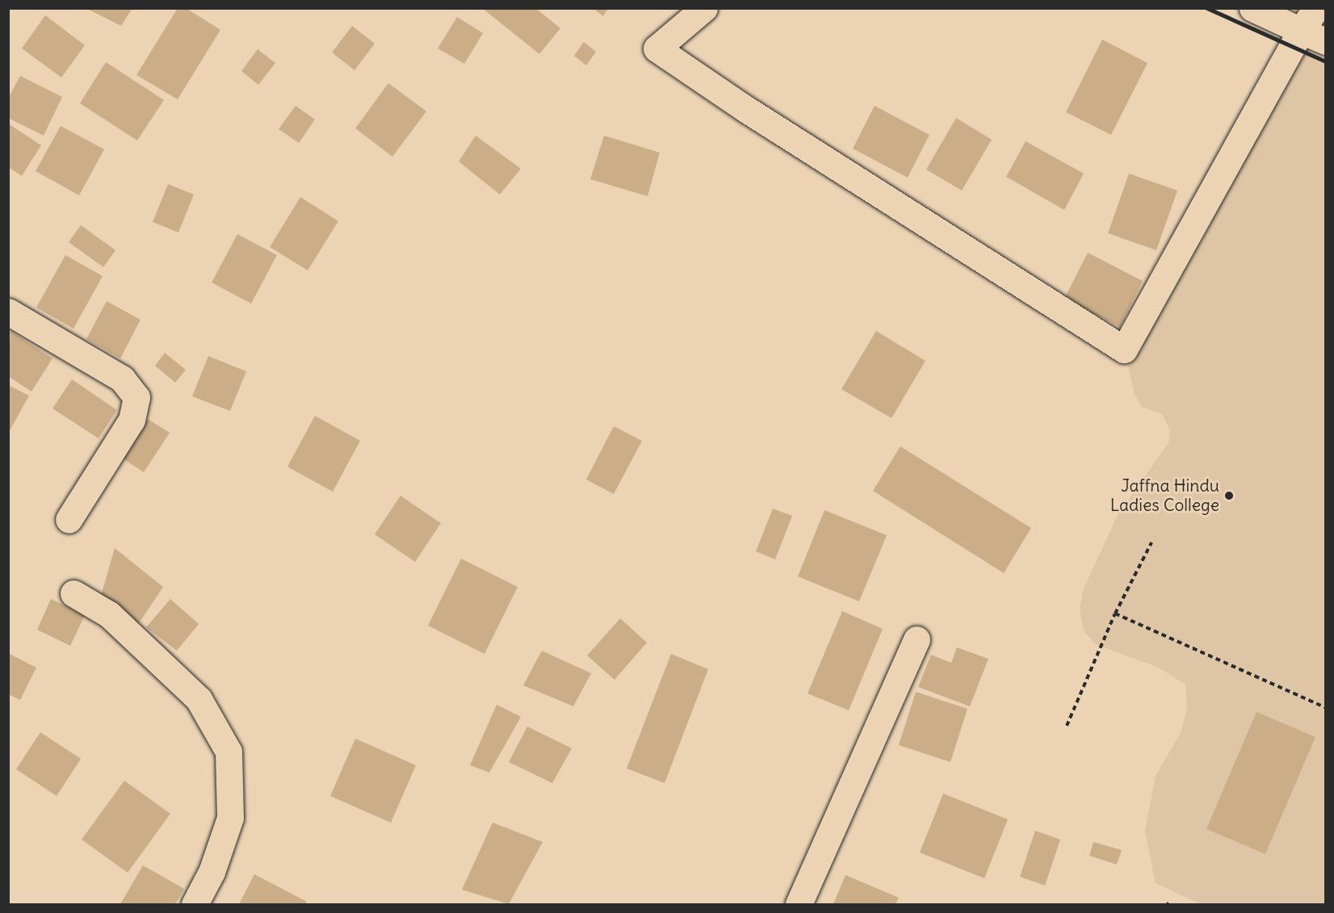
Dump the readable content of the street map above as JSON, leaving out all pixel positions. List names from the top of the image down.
{
  "places": ["Jaffna Hindu Ladies College"]
}
